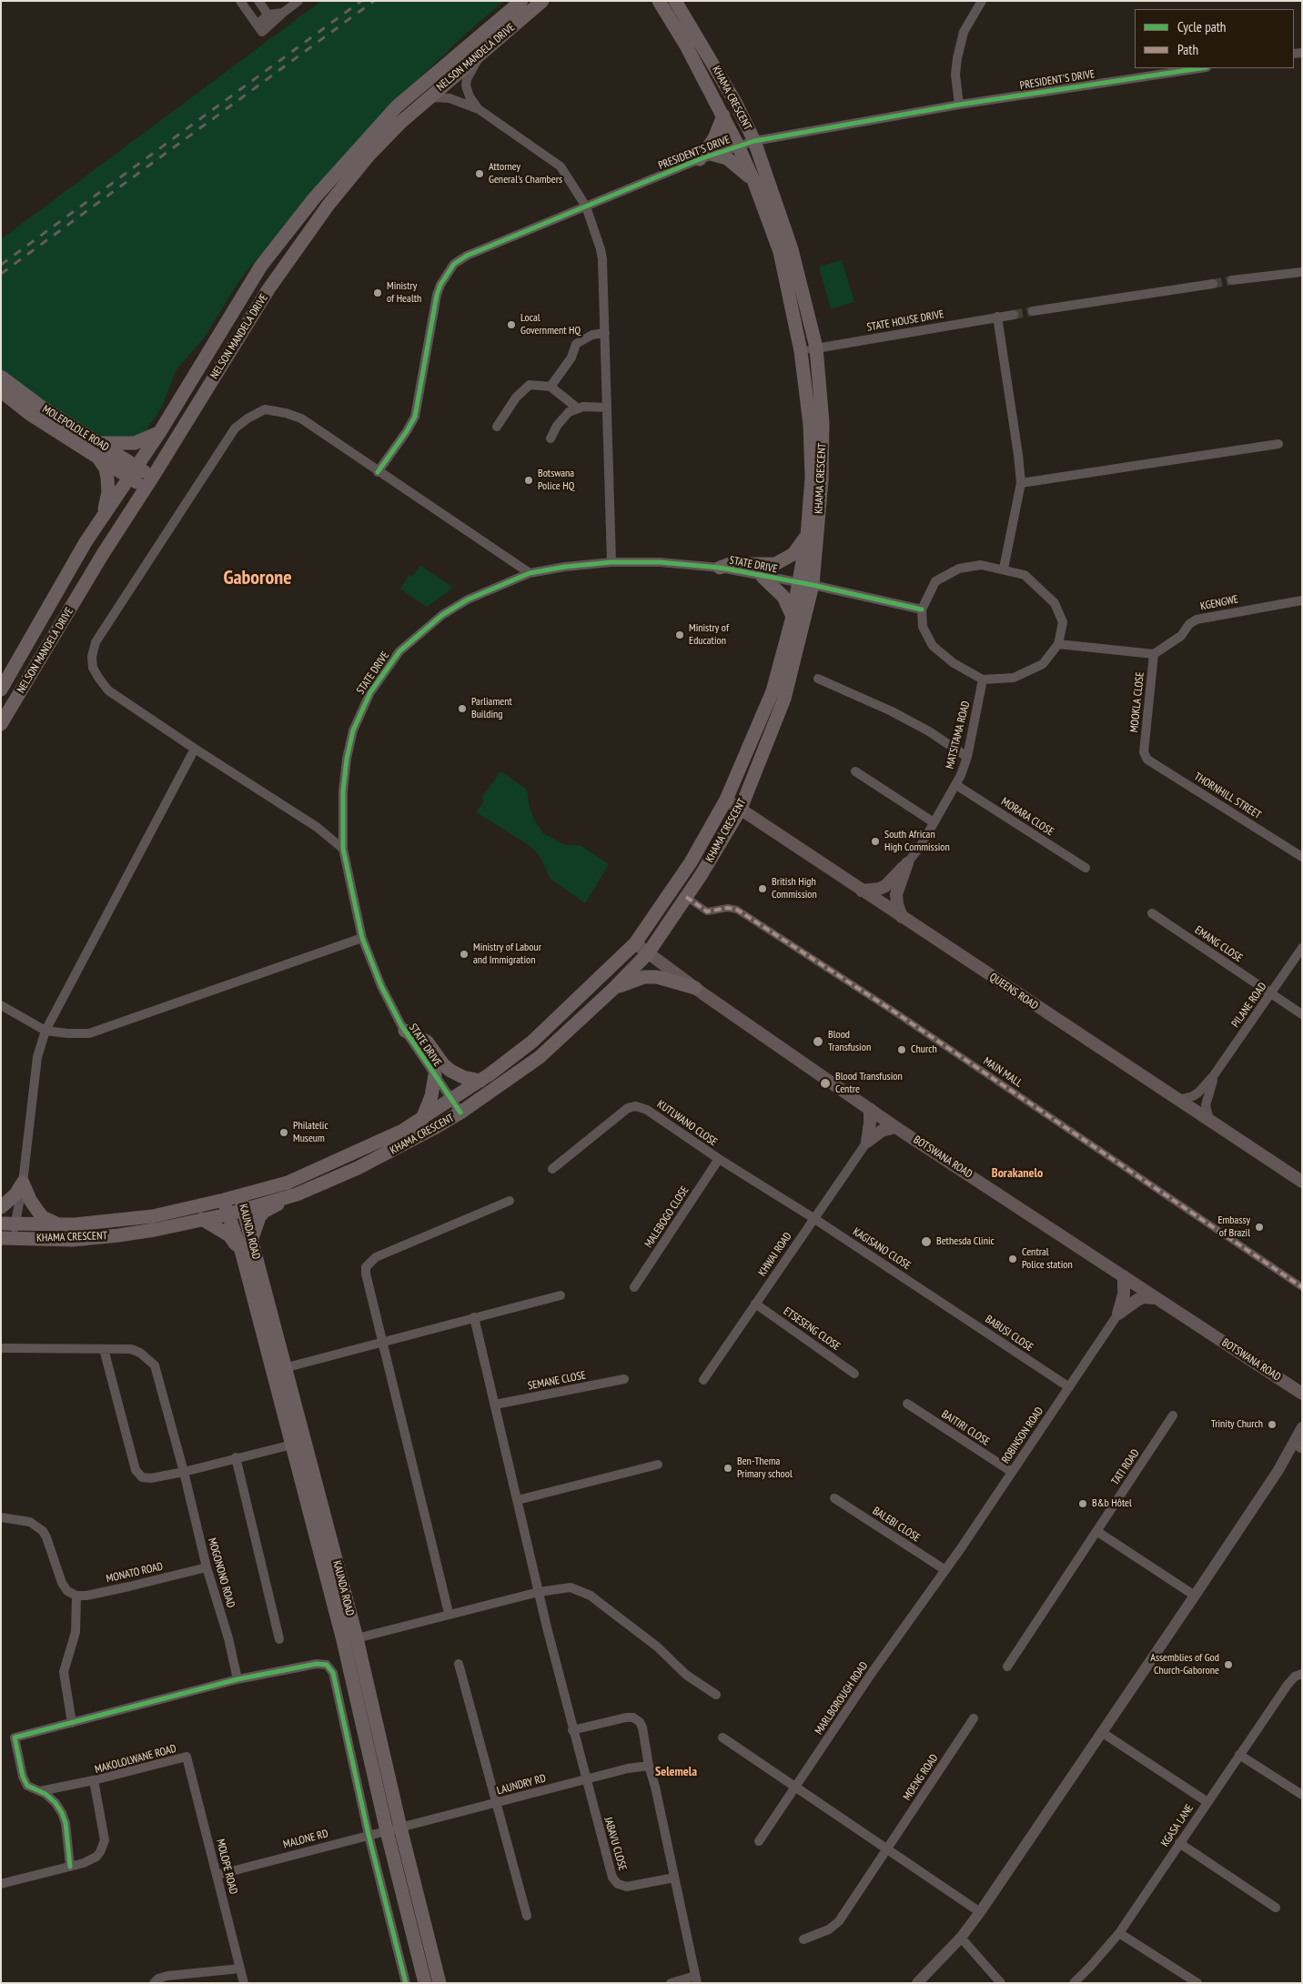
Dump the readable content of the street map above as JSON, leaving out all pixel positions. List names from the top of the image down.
{
  "streets": {
    "main road": [
      "NELSON MANDELA DRIVE",
      "KHAMA CRESCENT",
      "MOLEPOLOLE ROAD",
      "QUEENS ROAD",
      "BOTSWANA ROAD",
      "KAUNDA ROAD"
    ],
    "street": [
      "PRESIDENT'S DRIVE",
      "STATE HOUSE DRIVE",
      "STATE DRIVE",
      "KGENGWE",
      "MOOKLA CLOSE",
      "MATSITAMA ROAD",
      "THORNHILL STREET",
      "MORARA CLOSE",
      "EMANG CLOSE",
      "PILANE ROAD",
      "MAIN MALL",
      "KUTLWANO CLOSE",
      "MALEBOGO CLOSE",
      "KAGISANO CLOSE",
      "KHWAI ROAD",
      "ETSESENG CLOSE",
      "BABUSI CLOSE",
      "SEMANE CLOSE",
      "BAITIRI CLOSE",
      "ROBINSON ROAD",
      "TATI ROAD",
      "BALEBI CLOSE",
      "MONATO ROAD",
      "MOGONONO ROAD",
      "MARLBOROUGH ROAD",
      "MAKOLOLWANE ROAD",
      "MOENG ROAD",
      "LAUNDRY RD",
      "KGASA LANE",
      "MALONE RD",
      "JABAVU CLOSE",
      "MOLOPE ROAD"
    ]
  },
  "crossings": [
    ["NELSON MANDELA DRIVE", "MOLEPOLOLE ROAD"],
    ["PRESIDENT'S DRIVE", "KHAMA CRESCENT"],
    ["KHAMA CRESCENT", "STATE HOUSE DRIVE"],
    ["KHAMA CRESCENT", "STATE DRIVE"],
    ["KHAMA CRESCENT", "QUEENS ROAD"],
    ["KHAMA CRESCENT", "MAIN MALL"],
    ["KHAMA CRESCENT", "BOTSWANA ROAD"],
    ["KHAMA CRESCENT", "KAUNDA ROAD"],
    ["STATE DRIVE", "MATSITAMA ROAD"],
    ["KGENGWE", "MOOKLA CLOSE"],
    ["MOOKLA CLOSE", "THORNHILL STREET"],
    ["MATSITAMA ROAD", "MORARA CLOSE"],
    ["EMANG CLOSE", "PILANE ROAD"],
    ["KUTLWANO CLOSE", "MALEBOGO CLOSE"],
    ["KUTLWANO CLOSE", "KAGISANO CLOSE"],
    ["KUTLWANO CLOSE", "KHWAI ROAD"],
    ["KAUNDA ROAD", "LAUNDRY RD"],
    ["KAUNDA ROAD", "MALONE RD"],
    ["KAGISANO CLOSE", "KHWAI ROAD"],
    ["KAGISANO CLOSE", "BABUSI CLOSE"],
    ["KHWAI ROAD", "ETSESENG CLOSE"],
    ["BABUSI CLOSE", "ROBINSON ROAD"],
    ["BAITIRI CLOSE", "ROBINSON ROAD"],
    ["ROBINSON ROAD", "BALEBI CLOSE"],
    ["ROBINSON ROAD", "MARLBOROUGH ROAD"],
    ["BALEBI CLOSE", "MARLBOROUGH ROAD"],
    ["MONATO ROAD", "MOGONONO ROAD"],
    ["MAKOLOLWANE ROAD", "MOLOPE ROAD"],
    ["LAUNDRY RD", "MALONE RD"],
    ["LAUNDRY RD", "JABAVU CLOSE"],
    ["MALONE RD", "MOLOPE ROAD"]
  ],
  "districts": ["Gaborone", "Borakanelo", "Selemela"],
  "places": [
    "Attorney General's Chambers",
    "Ministry of Health",
    "Local Government HQ",
    "Botswana Police HQ",
    "Ministry of Education",
    "Parliament Building",
    "South African High Commission",
    "British High Commission",
    "Ministry of Labour and Immigration",
    "Blood Transfusion",
    "Church",
    "Blood Transfusion Centre",
    "Philatelic Museum",
    "Embassy of Brazil",
    "Bethesda Clinic",
    "Central Police station",
    "Trinity Church",
    "Ben-Thema Primary school",
    "B&b Hôtel",
    "Assemblies of God Church-Gaborone"
  ],
  "legend": ["Cycle path", "Path"]
}
